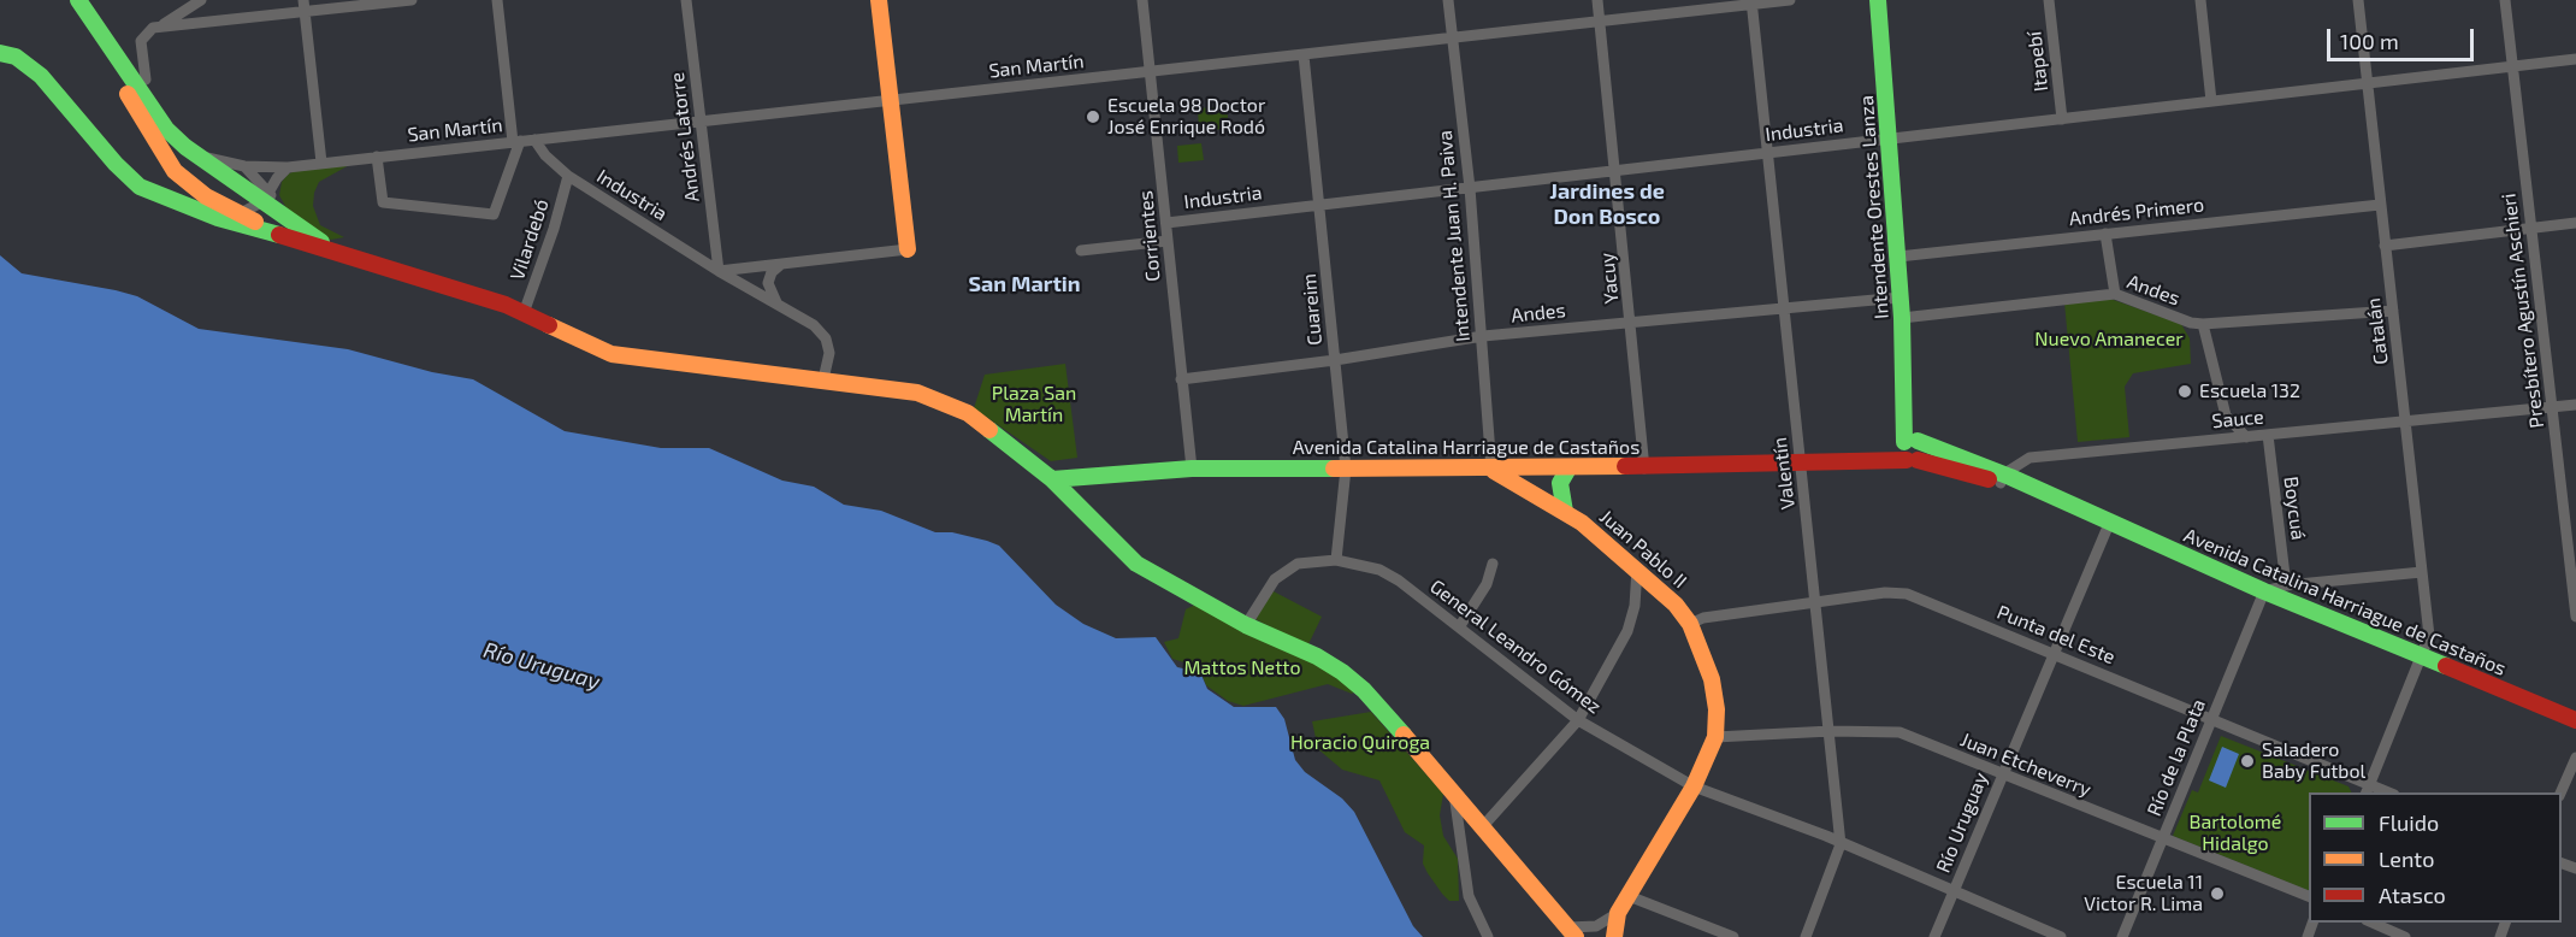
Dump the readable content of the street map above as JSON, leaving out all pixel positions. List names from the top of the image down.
{
  "streets": {
    "street": [
      "Itapebí",
      "San Martín",
      "Industria",
      "Andrés Latorre",
      "Intendente Orestes Lanza",
      "Andrés Primero",
      "Corrientes",
      "Intendente Juan H. Paiva",
      "Vilardebó",
      "Yacuy",
      "Andes",
      "Cuareim",
      "Presbítero Agustín Aschieri",
      "Catalán",
      "Sauce",
      "Avenida Catalina Harriague de Castaños",
      "Valentín",
      "Boycuá",
      "Juan Pablo II",
      "Punta del Este",
      "General Leandro Gómez",
      "Río de la Plata",
      "Juan Etcheverry",
      "Río Uruguay"
    ]
  },
  "crossings": [
    ["Itapebí", "Industria"],
    ["San Martín", "Industria"],
    ["San Martín", "Andrés Latorre"],
    ["San Martín", "Corrientes"],
    ["San Martín", "Intendente Juan H. Paiva"],
    ["San Martín", "Yacuy"],
    ["San Martín", "Cuareim"],
    ["San Martín", "Valentín"],
    ["Industria", "Andrés Latorre"],
    ["Industria", "Intendente Orestes Lanza"],
    ["Industria", "Corrientes"],
    ["Industria", "Intendente Juan H. Paiva"],
    ["Industria", "Vilardebó"],
    ["Industria", "Yacuy"],
    ["Industria", "Cuareim"],
    ["Industria", "Presbítero Agustín Aschieri"],
    ["Industria", "Catalán"],
    ["Industria", "Valentín"],
    ["Intendente Orestes Lanza", "Andrés Primero"],
    ["Intendente Orestes Lanza", "Andes"],
    ["Intendente Orestes Lanza", "Avenida Catalina Harriague de Castaños"],
    ["Andrés Primero", "Catalán"],
    ["Corrientes", "Andes"],
    ["Corrientes", "Avenida Catalina Harriague de Castaños"],
    ["Intendente Juan H. Paiva", "Andes"],
    ["Intendente Juan H. Paiva", "Avenida Catalina Harriague de Castaños"],
    ["Intendente Juan H. Paiva", "Juan Pablo II"],
    ["Yacuy", "Andes"],
    ["Yacuy", "Avenida Catalina Harriague de Castaños"],
    ["Andes", "Cuareim"],
    ["Andes", "Catalán"],
    ["Andes", "Valentín"],
    ["Cuareim", "Avenida Catalina Harriague de Castaños"],
    ["Cuareim", "General Leandro Gómez"],
    ["Presbítero Agustín Aschieri", "Sauce"],
    ["Catalán", "Sauce"],
    ["Catalán", "Avenida Catalina Harriague de Castaños"],
    ["Catalán", "Punta del Este"],
    ["Sauce", "Avenida Catalina Harriague de Castaños"],
    ["Sauce", "Boycuá"],
    ["Avenida Catalina Harriague de Castaños", "Valentín"],
    ["Avenida Catalina Harriague de Castaños", "Juan Pablo II"],
    ["Avenida Catalina Harriague de Castaños", "Río de la Plata"],
    ["Avenida Catalina Harriague de Castaños", "Río Uruguay"],
    ["Valentín", "Punta del Este"],
    ["Valentín", "General Leandro Gómez"],
    ["Valentín", "Juan Etcheverry"],
    ["Juan Pablo II", "Punta del Este"],
    ["Juan Pablo II", "General Leandro Gómez"],
    ["Juan Pablo II", "Juan Etcheverry"],
    ["Punta del Este", "Río de la Plata"],
    ["Punta del Este", "Río Uruguay"],
    ["General Leandro Gómez", "Río Uruguay"],
    ["Río de la Plata", "Juan Etcheverry"],
    ["Juan Etcheverry", "Río Uruguay"]
  ],
  "districts": ["Jardines de Don Bosco", "San Martin"],
  "water": ["Río Uruguay"],
  "parks": [
    "Nuevo Amanecer",
    "Plaza San Martín",
    "Mattos Netto",
    "Horacio Quiroga",
    "Bartolomé Hidalgo"
  ],
  "places": [
    "Escuela 98 Doctor José Enrique Rodó",
    "Escuela 132",
    "Saladero Baby Futbol",
    "Escuela 11 Victor R. Lima"
  ],
  "legend": ["Fluido", "Lento", "Atasco"],
  "scale_bar": "100 m"
}
